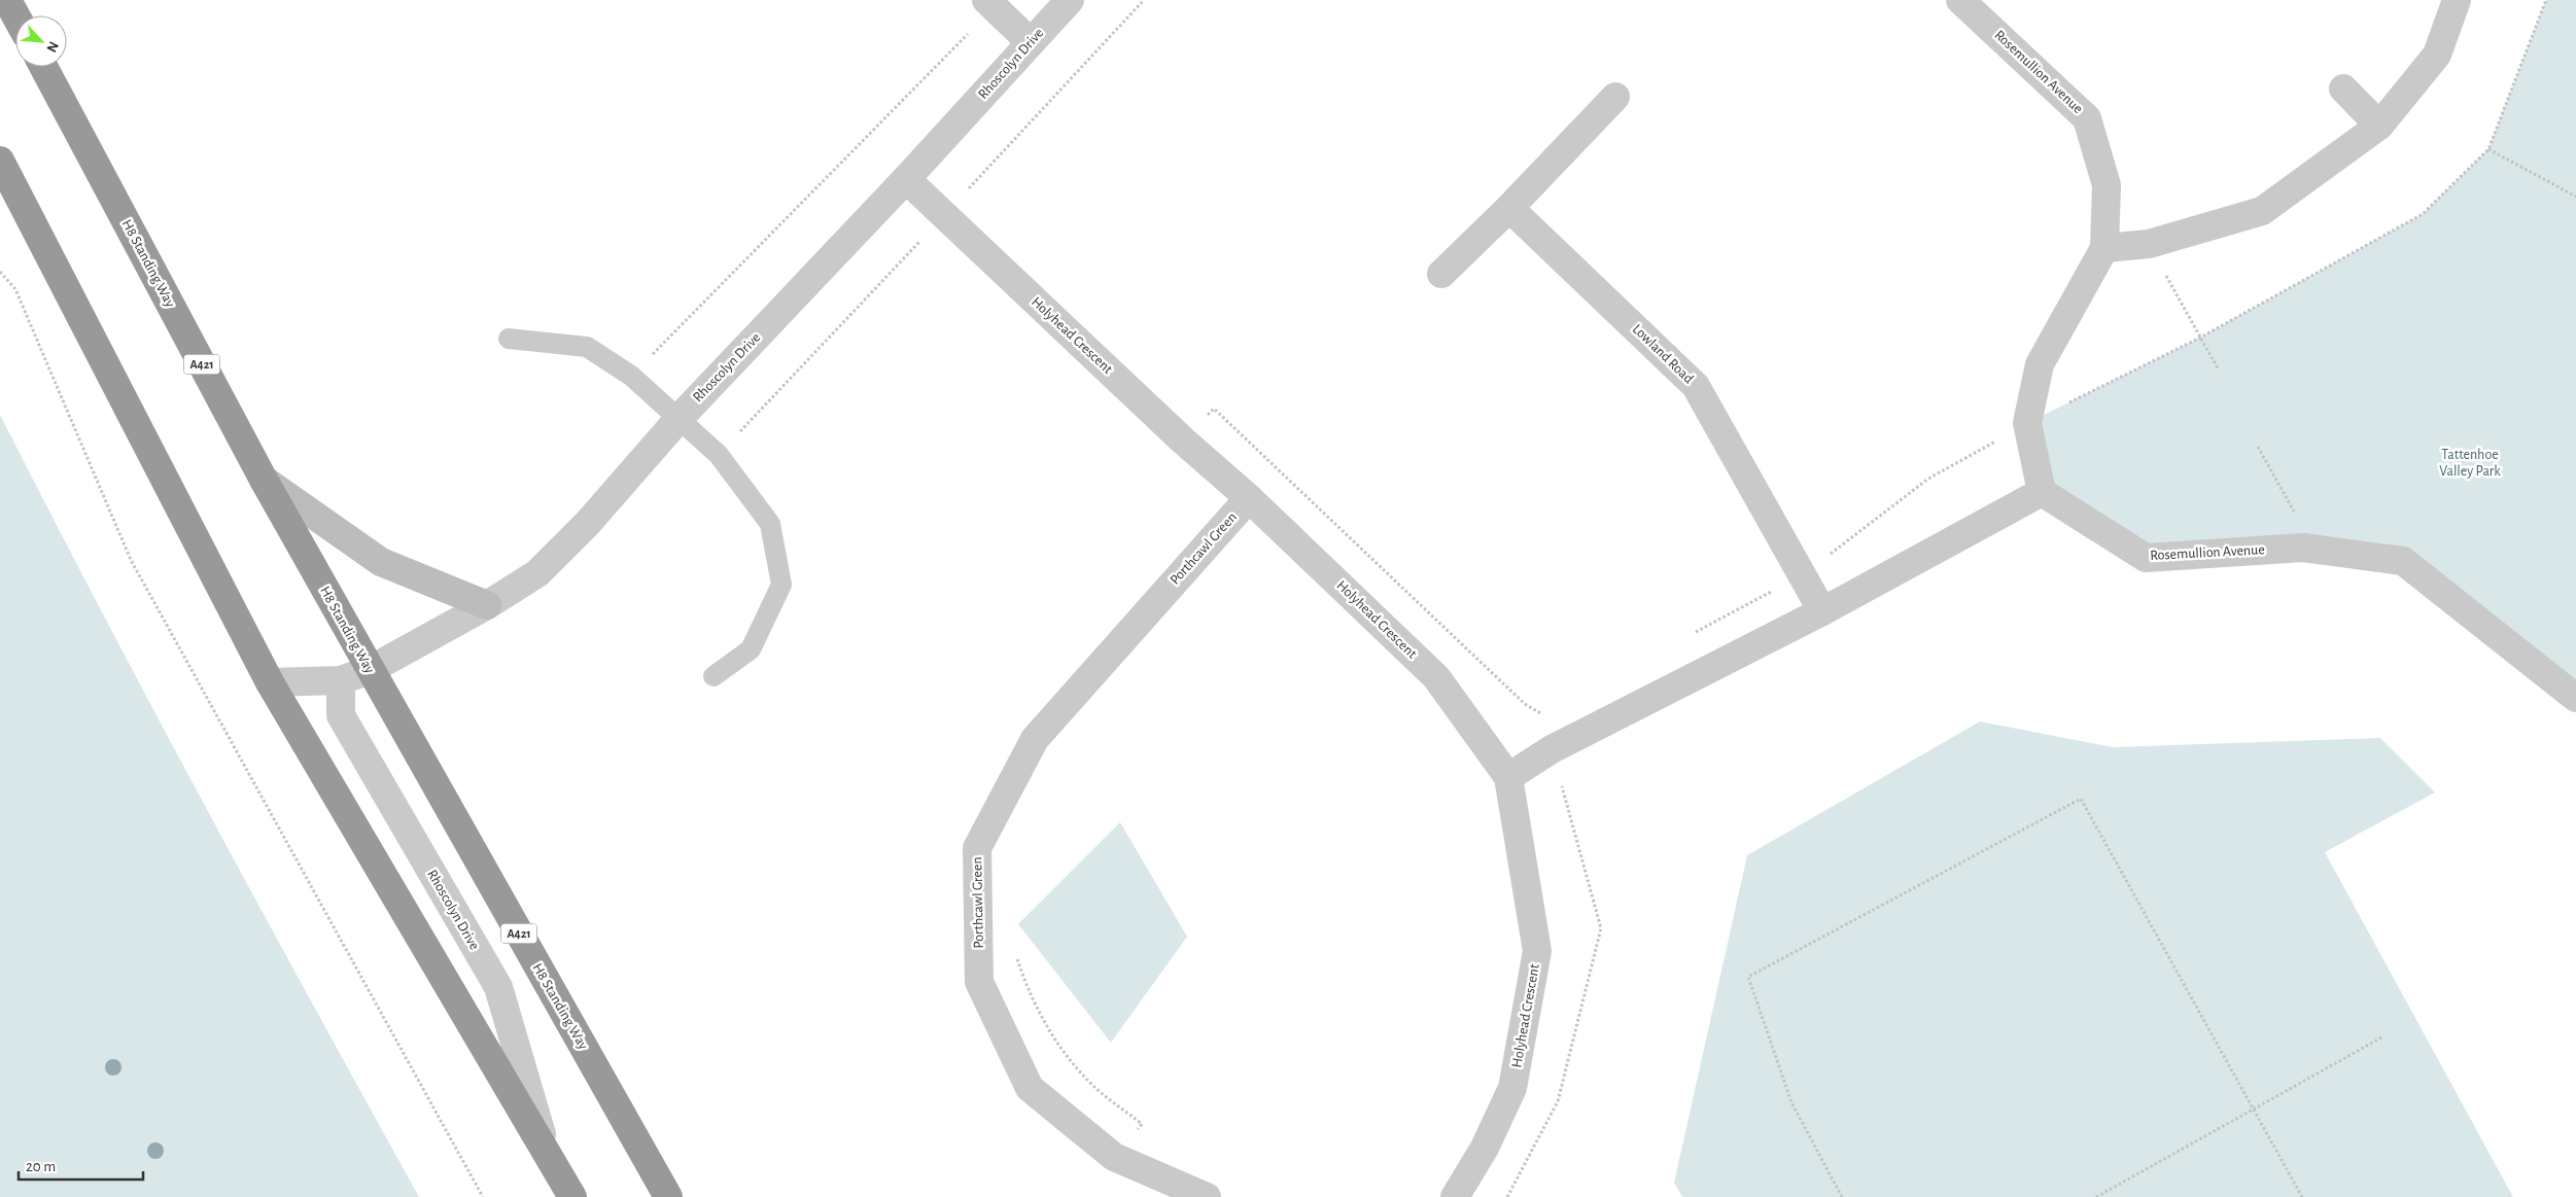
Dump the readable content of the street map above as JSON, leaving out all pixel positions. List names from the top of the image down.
{
  "streets": {
    "highway": ["H8 Standing Way", "A421"],
    "street": [
      "Rhoscolyn Drive",
      "Rosemullion Avenue",
      "Holyhead Crescent",
      "Lowland Road",
      "Porthcawl Green"
    ]
  },
  "crossings": [
    ["Rhoscolyn Drive", "H8 Standing Way"],
    ["Rhoscolyn Drive", "Holyhead Crescent"],
    ["Holyhead Crescent", "Porthcawl Green"]
  ],
  "parks": ["Tattenhoe Valley Park"],
  "scale_bar": "20 m",
  "north": "bottom right"
}
